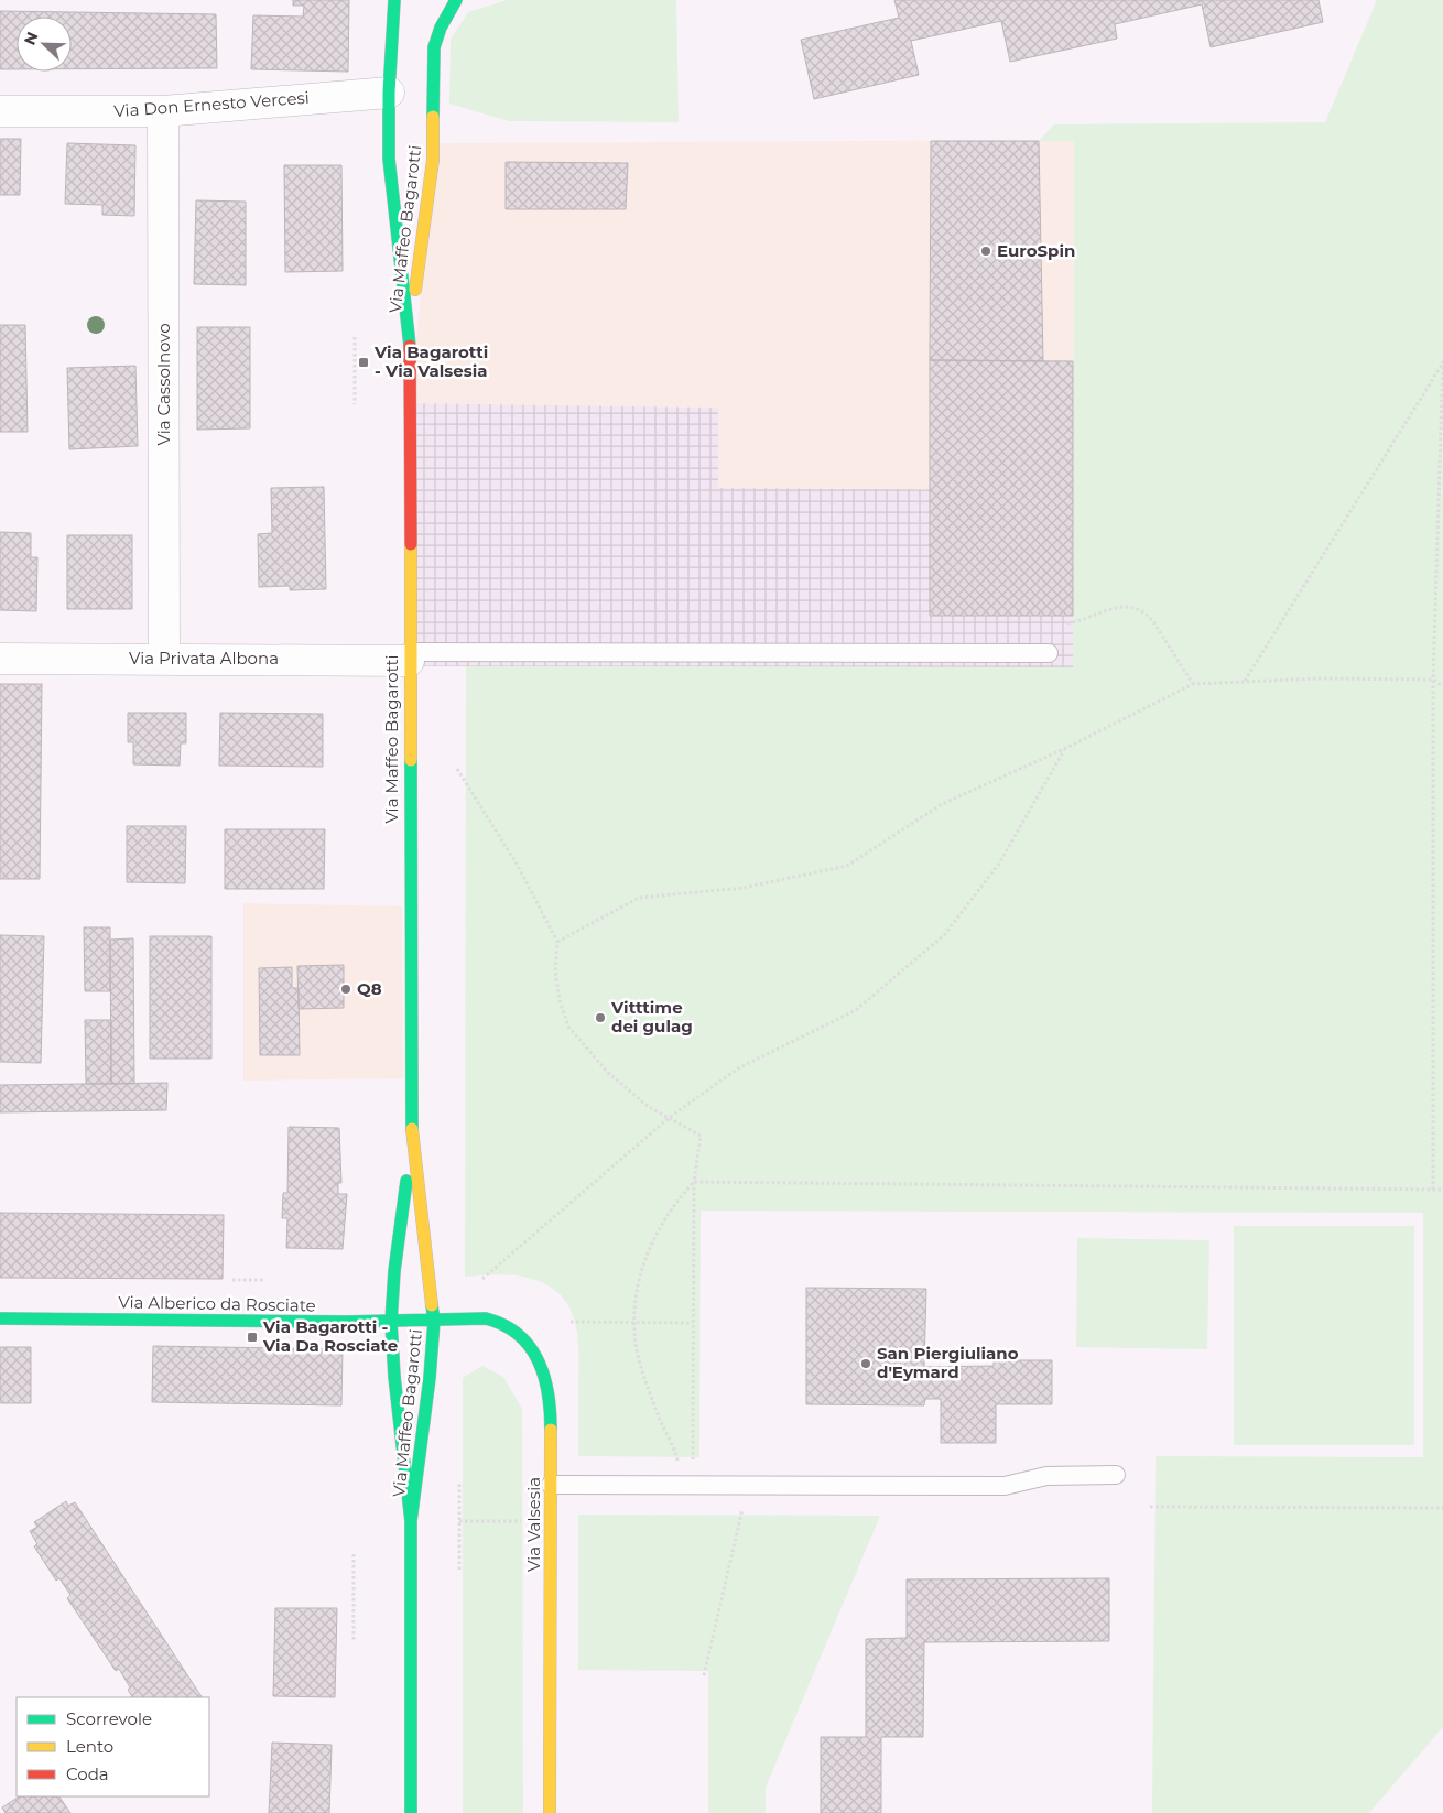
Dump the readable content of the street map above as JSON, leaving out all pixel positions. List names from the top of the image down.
{
  "streets": {
    "street": [
      "Via Don Ernesto Vercesi",
      "Via Maffeo Bagarotti",
      "Via Cassolnovo",
      "Via Privata Albona",
      "Via Alberico da Rosciate",
      "Via Valsesia"
    ]
  },
  "crossings": [
    ["Via Don Ernesto Vercesi", "Via Maffeo Bagarotti"],
    ["Via Don Ernesto Vercesi", "Via Cassolnovo"],
    ["Via Maffeo Bagarotti", "Via Privata Albona"],
    ["Via Maffeo Bagarotti", "Via Alberico da Rosciate"],
    ["Via Maffeo Bagarotti", "Via Valsesia"],
    ["Via Cassolnovo", "Via Privata Albona"],
    ["Via Alberico da Rosciate", "Via Valsesia"]
  ],
  "places": {
    "other": [
      "EuroSpin",
      "Q8",
      "Vitttime dei gulag",
      "San Piergiuliano d'Eymard"
    ],
    "transit": ["Via Bagarotti - Via Valsesia", "Via Bagarotti - Via Da Rosciate"]
  },
  "legend": ["Scorrevole", "Lento", "Coda"],
  "north": "top left"
}
